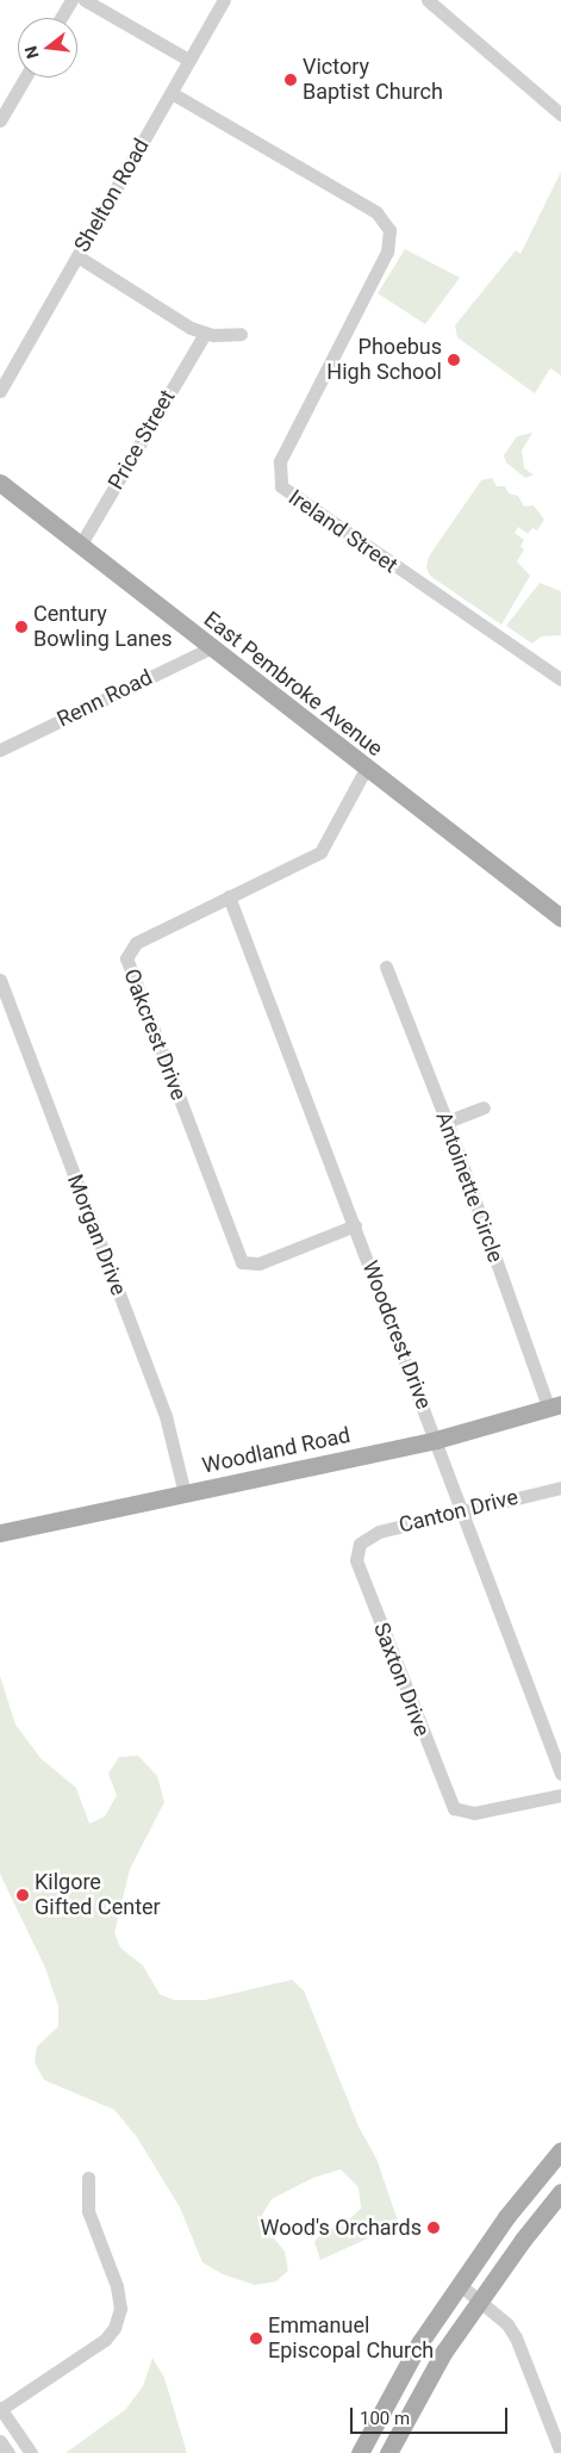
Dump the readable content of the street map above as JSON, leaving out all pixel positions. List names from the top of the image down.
{
  "streets": {
    "main road": ["East Pembroke Avenue", "Woodland Road"],
    "street": [
      "Shelton Road",
      "Price Street",
      "Ireland Street",
      "Renn Road",
      "Oakcrest Drive",
      "Antoinette Circle",
      "Morgan Drive",
      "Woodcrest Drive",
      "Canton Drive",
      "Saxton Drive"
    ]
  },
  "crossings": [
    ["Shelton Road", "Ireland Street"],
    ["Price Street", "East Pembroke Avenue"],
    ["East Pembroke Avenue", "Renn Road"],
    ["East Pembroke Avenue", "Oakcrest Drive"],
    ["Oakcrest Drive", "Woodcrest Drive"],
    ["Antoinette Circle", "Woodland Road"],
    ["Morgan Drive", "Woodland Road"],
    ["Woodcrest Drive", "Woodland Road"],
    ["Woodcrest Drive", "Canton Drive"],
    ["Canton Drive", "Saxton Drive"]
  ],
  "places": [
    "Victory Baptist Church",
    "Phoebus High School",
    "Century Bowling Lanes",
    "Kilgore Gifted Center",
    "Wood's Orchards",
    "Emmanuel Episcopal Church"
  ],
  "scale_bar": "100 m",
  "north": "left"
}
